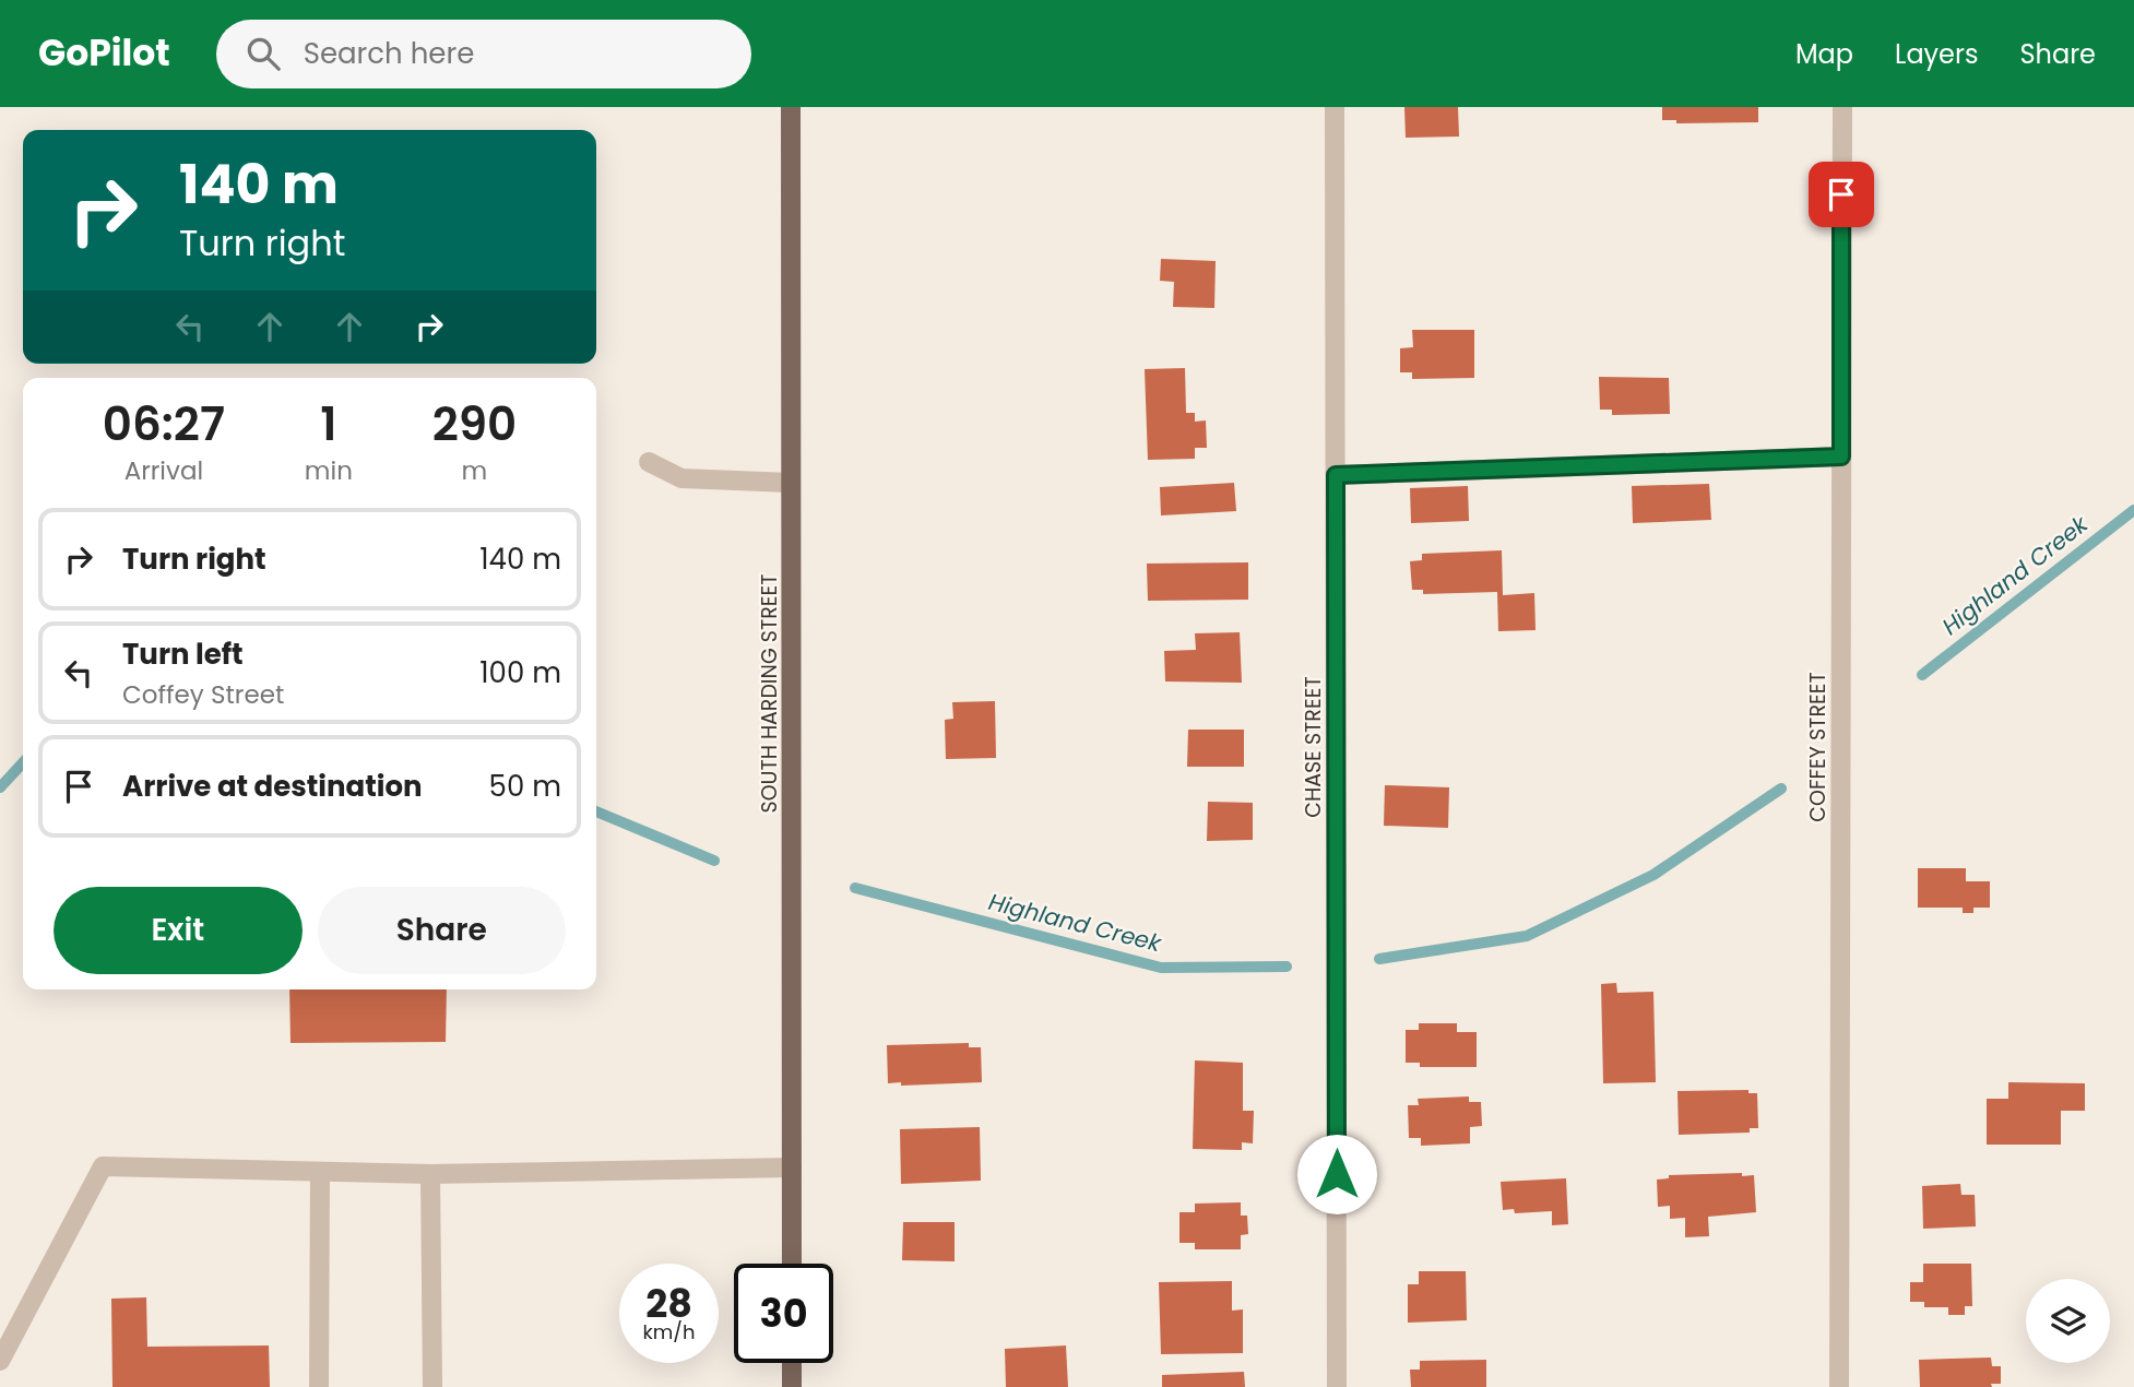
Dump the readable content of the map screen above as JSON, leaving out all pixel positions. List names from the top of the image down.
{
  "streets": {
    "main road": ["SOUTH HARDING STREET"],
    "street": ["CHASE STREET", "COFFEY STREET"]
  },
  "water": ["Highland Creek"],
  "page": {
    "header": "GoPilot",
    "search": "Search here",
    "nav": ["Map", "Layers", "Share"],
    "turn": ["140 m", "Turn right"],
    "eta": [
      "06:27",
      "Arrival",
      "1",
      "min",
      "290",
      "m"
    ],
    "list": [
      {
        "name": "Turn right",
        "value": "140 m"
      },
      {
        "name": "Turn left",
        "note": "Coffey Street",
        "value": "100 m"
      },
      {
        "name": "Arrive at destination",
        "value": "50 m"
      }
    ],
    "buttons": ["Exit", "Share"],
    "speed": "28 km/h",
    "limit": "30"
  }
}
